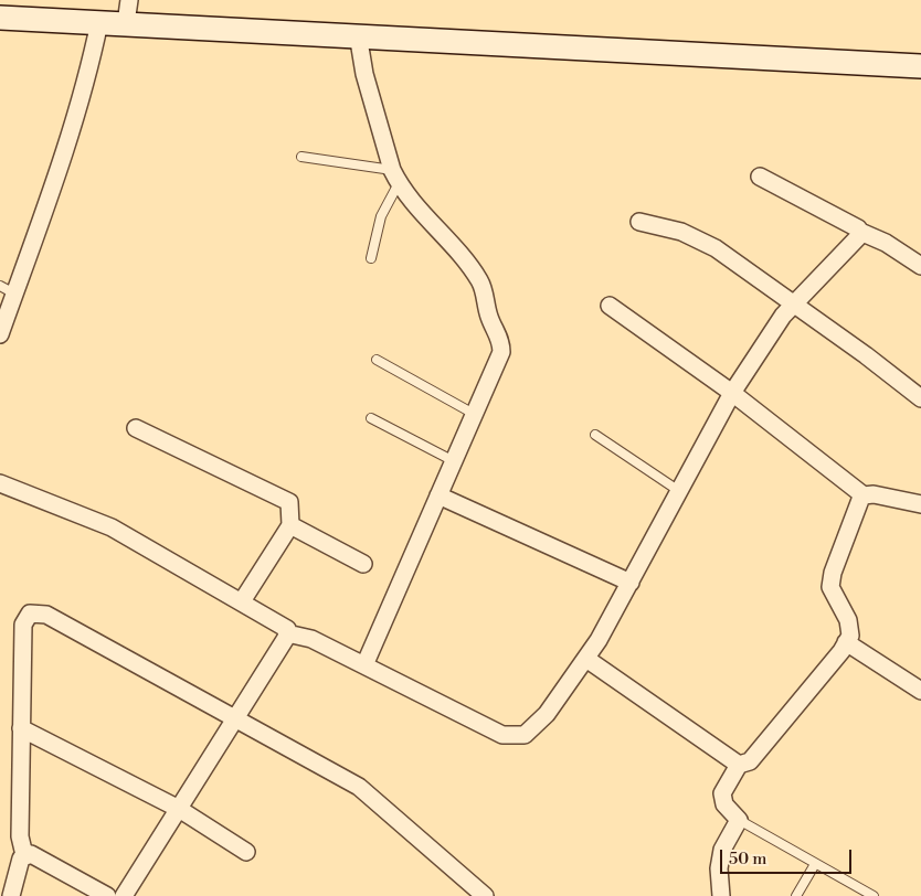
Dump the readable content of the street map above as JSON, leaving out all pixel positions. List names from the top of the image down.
{
  "scale_bar": "50 m"
}
